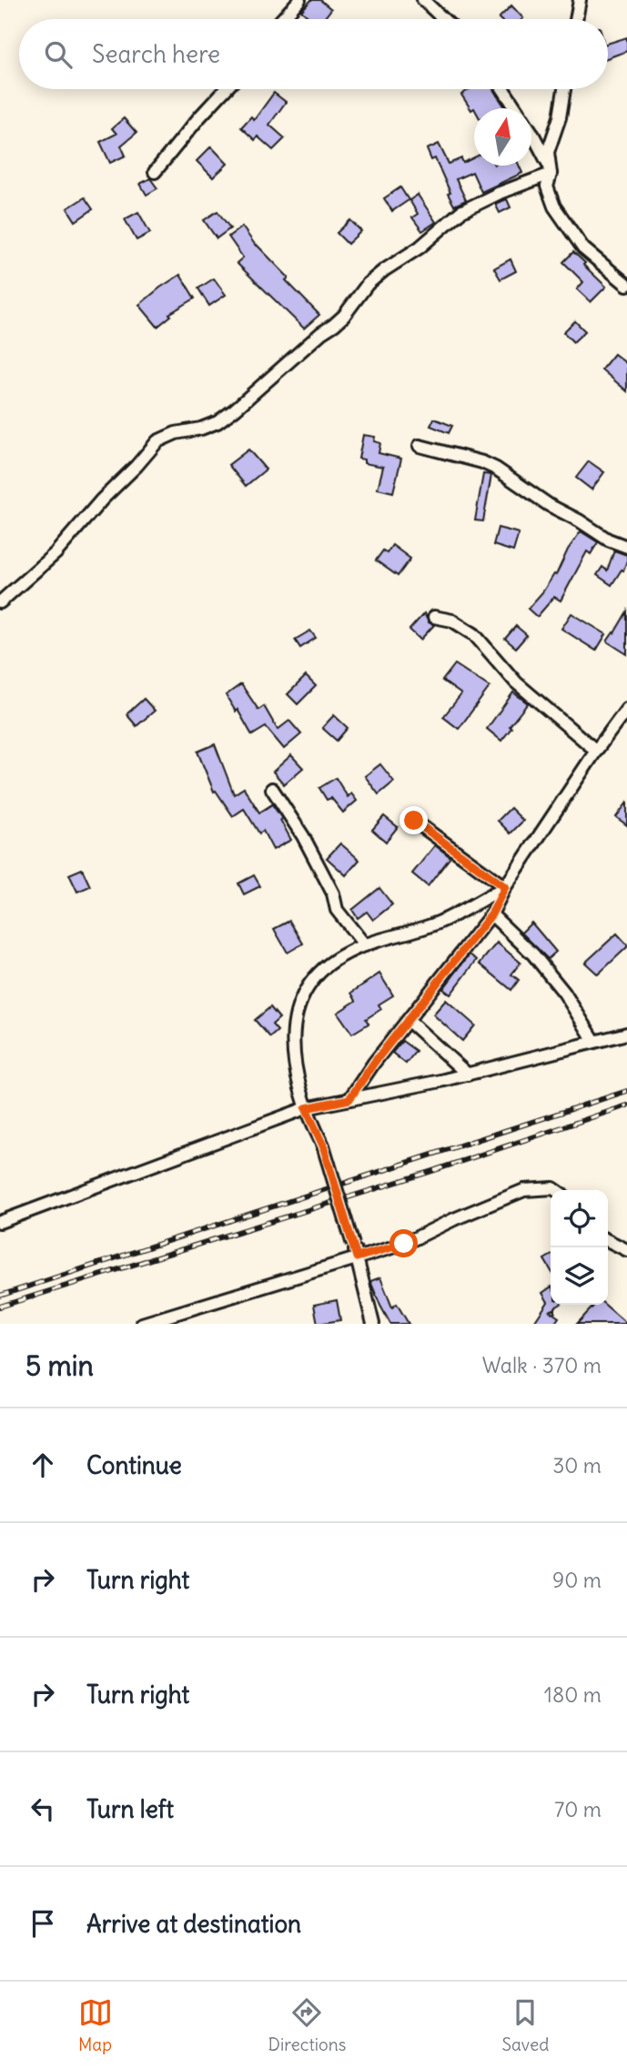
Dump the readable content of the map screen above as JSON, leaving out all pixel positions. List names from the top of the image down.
{
  "north": "top",
  "page": {
    "search": "Search here",
    "heading": ["5 min", "Walk · 370 m"],
    "list": [
      ["Continue", "30 m"],
      ["Turn right", "90 m"],
      ["Turn right", "180 m"],
      ["Turn left", "70 m"],
      "Arrive at destination"
    ],
    "nav": ["Map", "Directions", "Saved"]
  }
}
